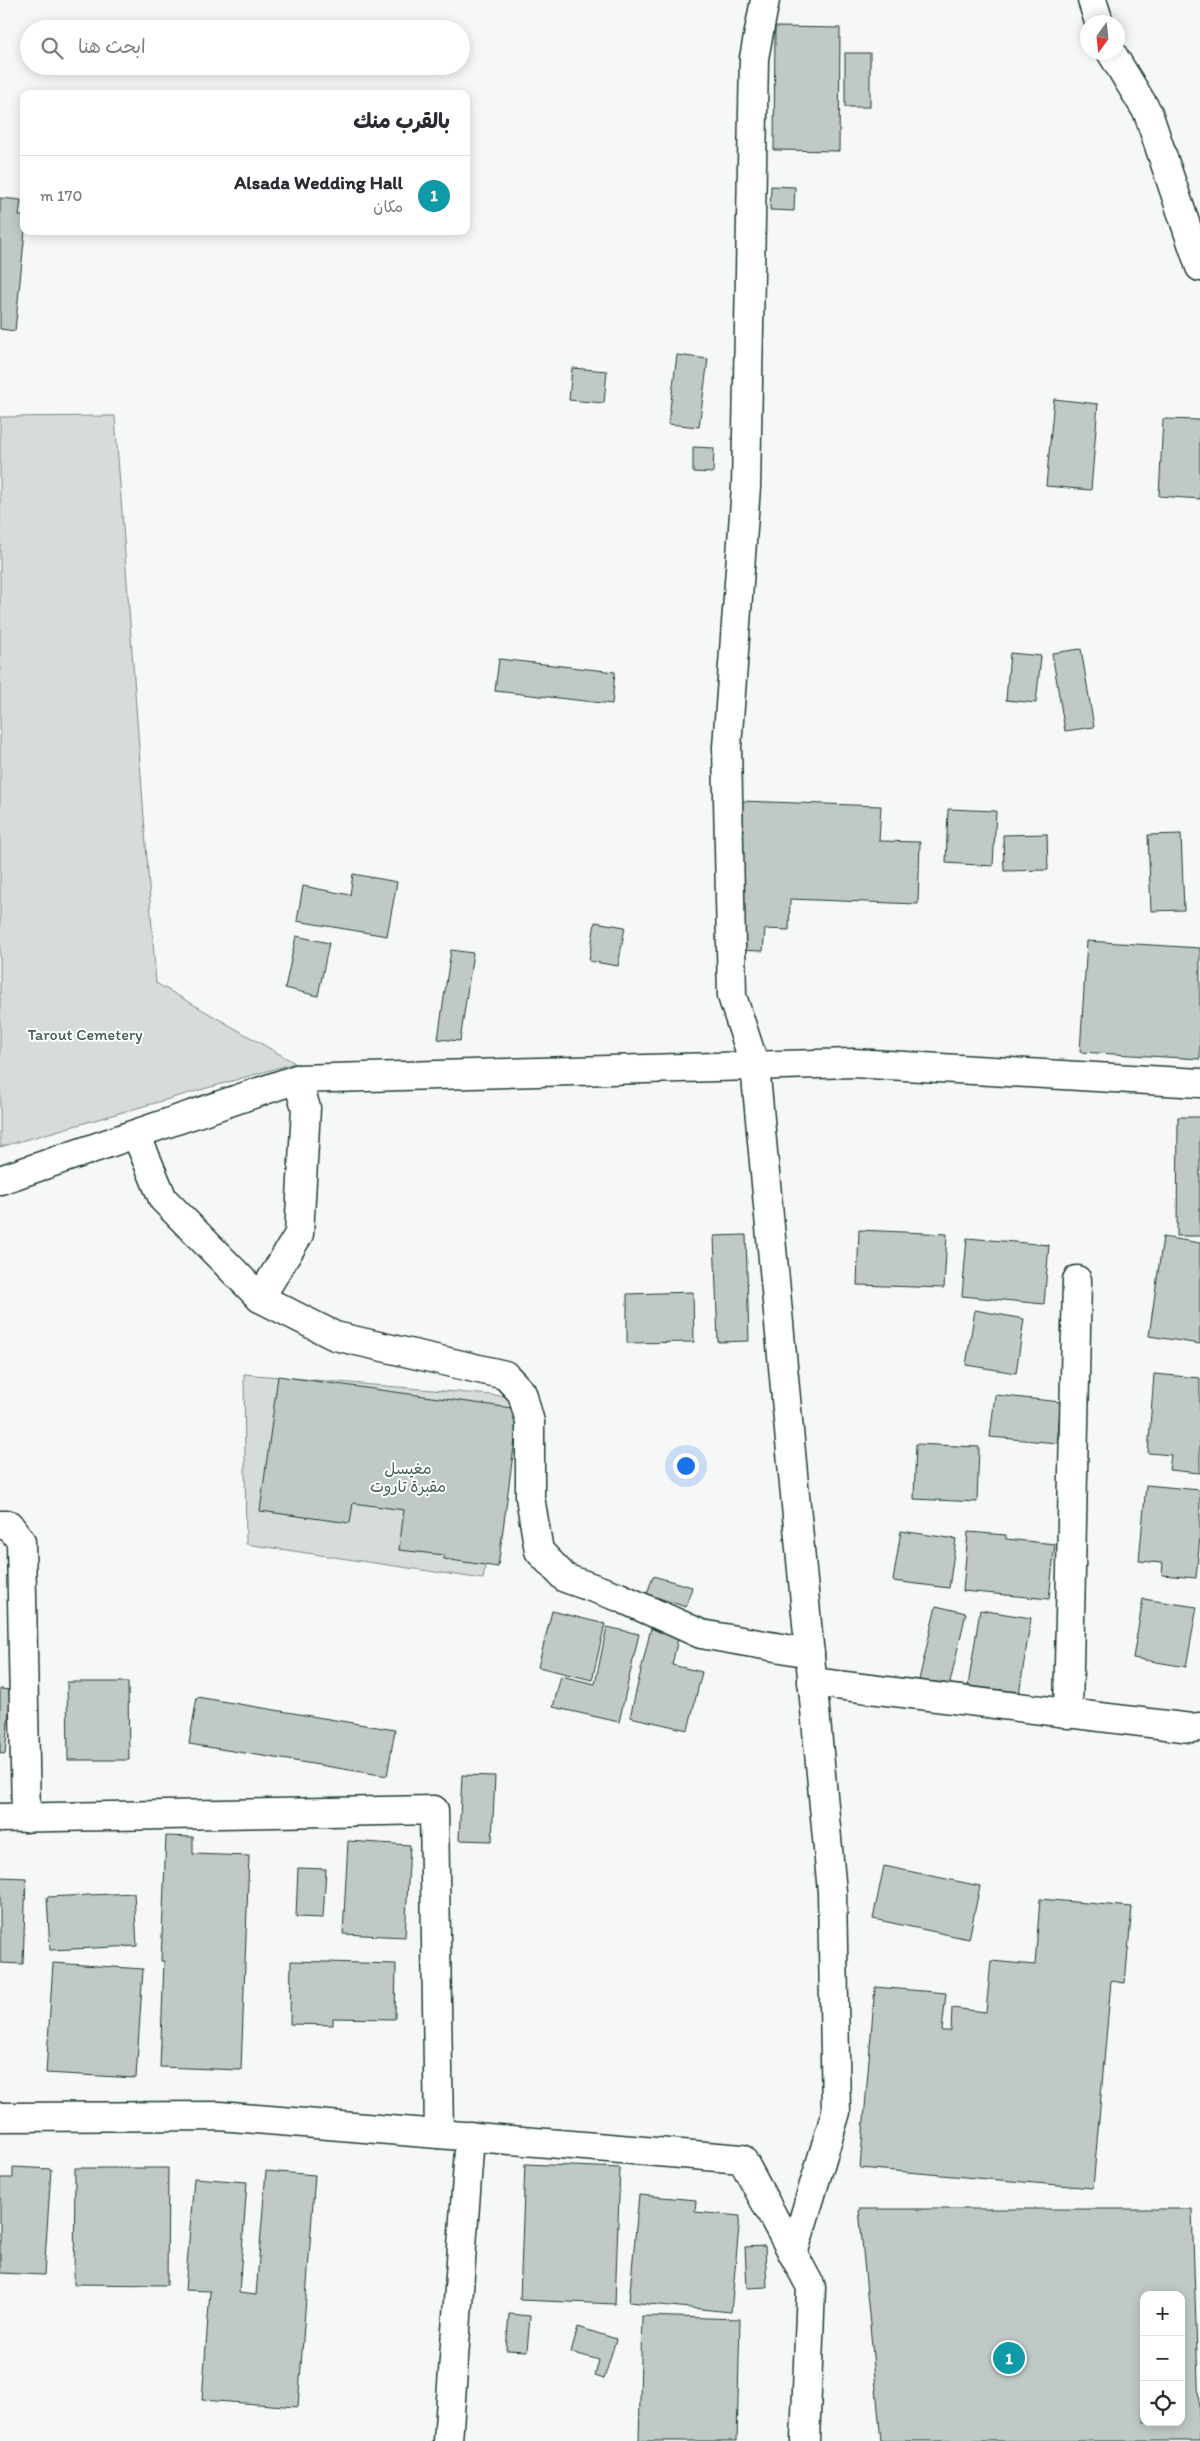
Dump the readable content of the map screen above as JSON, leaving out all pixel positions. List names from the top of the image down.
{
  "parks": ["Tarout Cemetery", "مغيسل مقبرة تاروت"],
  "north": "bottom",
  "page": {
    "search": "ابحث هنا",
    "heading": "بالقرب منك",
    "list": [
      {
        "mark": "1",
        "name": "Alsada Wedding Hall",
        "note": "مكان",
        "value": "170 m"
      }
    ],
    "map_buttons": ["+", "−"],
    "pins": "1"
  }
}
